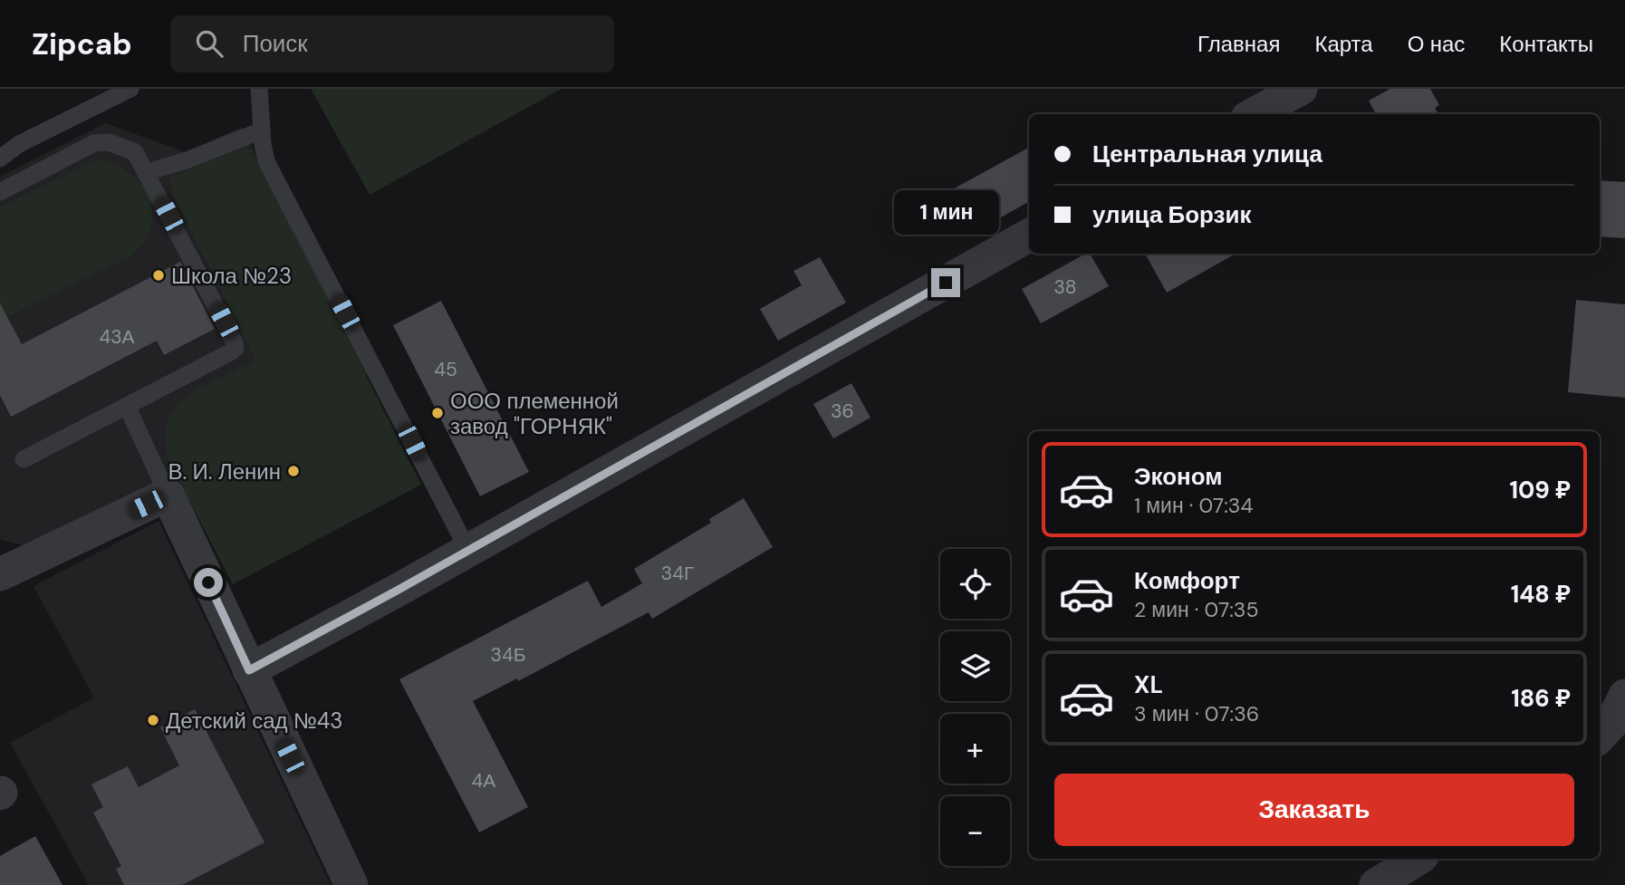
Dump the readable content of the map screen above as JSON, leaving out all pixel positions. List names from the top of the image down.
{
  "places": [
    "Школа №23",
    "ООО племенной завод \"ГОРНЯК\"",
    "В. И. Ленин",
    "Детский сад №43"
  ],
  "house_numbers": [
    "38",
    "43А",
    "45",
    "36",
    "34Г",
    "34Б",
    "4А"
  ],
  "page": {
    "header": "Zipcab",
    "search": "Поиск",
    "nav": [
      "Главная",
      "Карта",
      "О нас",
      "Контакты"
    ],
    "banner": ["Центральная улица", "улица Борзик"],
    "bubble": "1 мин",
    "list": [
      {
        "name": "Эконом",
        "note": "1 мин · 07:34",
        "value": "109 ₽"
      },
      {
        "name": "Комфорт",
        "note": "2 мин · 07:35",
        "value": "148 ₽"
      },
      {
        "name": "XL",
        "note": "3 мин · 07:36",
        "value": "186 ₽"
      }
    ],
    "map_buttons": ["+", "−"],
    "buttons": "Заказать"
  }
}
